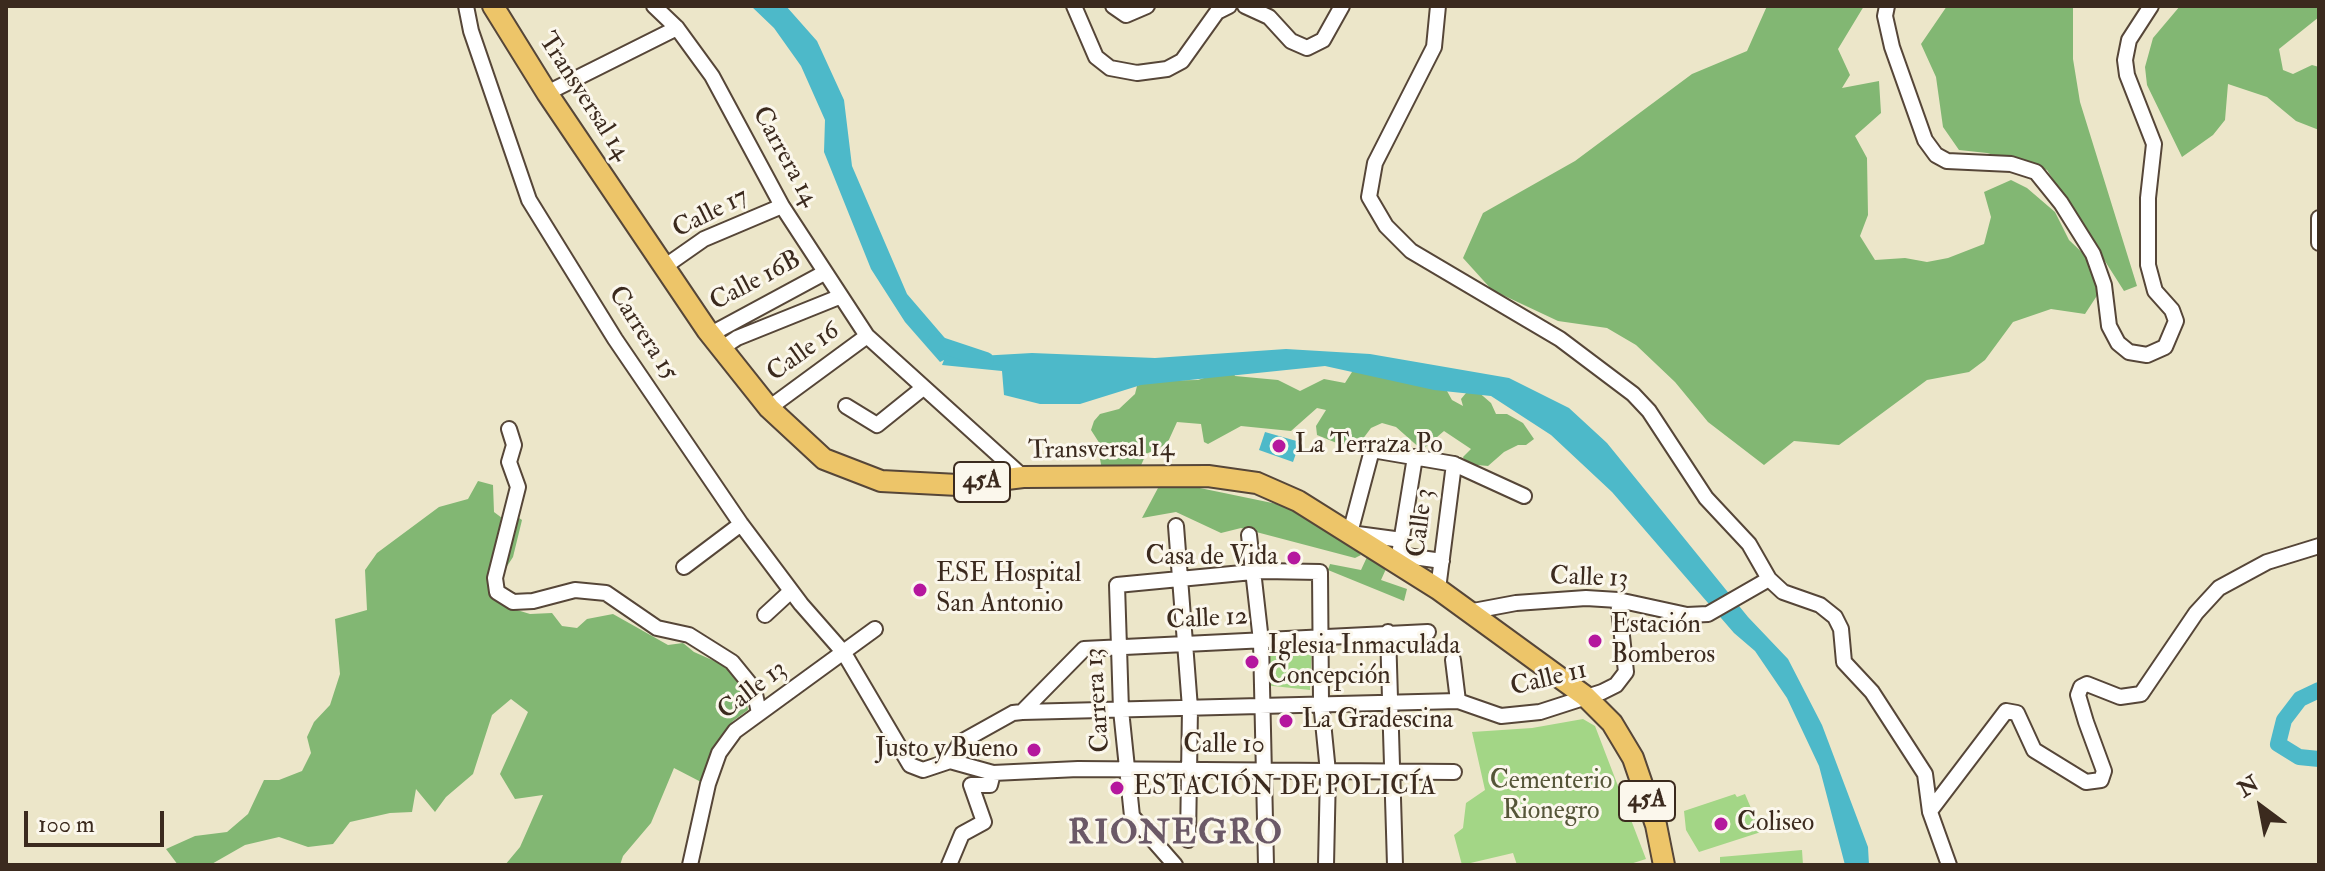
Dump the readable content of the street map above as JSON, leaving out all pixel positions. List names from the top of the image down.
{
  "streets": {
    "highway": ["Transversal 14", "45A"],
    "street": [
      "Carrera 14",
      "Calle 17",
      "Calle 16B",
      "Carrera 15",
      "Calle 16",
      "Calle 3",
      "Calle 13",
      "Calle 12",
      "Calle 11",
      "Carrera 13",
      "Calle 10"
    ]
  },
  "crossings": [
    ["Transversal 14", "Carrera 14"],
    ["Transversal 14", "Calle 17"],
    ["Transversal 14", "Calle 16B"],
    ["Transversal 14", "Calle 16"],
    ["Transversal 14", "Calle 3"],
    ["Transversal 14", "Calle 13"],
    ["Transversal 14", "Calle 11"],
    ["Carrera 14", "Calle 17"],
    ["Carrera 14", "Calle 16B"],
    ["Carrera 14", "Calle 16"],
    ["Carrera 15", "Calle 13"],
    ["Carrera 15", "Calle 10"],
    ["Calle 13", "Calle 11"],
    ["Calle 12", "Calle 11"],
    ["Calle 12", "Carrera 13"],
    ["Calle 11", "Carrera 13"],
    ["Carrera 13", "Calle 10"]
  ],
  "districts": ["RIONEGRO"],
  "parks": ["Cementerio Rionegro"],
  "places": [
    "La Terraza Po",
    "Casa de Vida",
    "ESE Hospital San Antonio",
    "Estación Bomberos",
    "Iglesia Inmaculada Concepción",
    "La Gradescina",
    "Justo y Bueno",
    "ESTACIÓN DE POLICÍA",
    "Coliseo"
  ],
  "scale_bar": "100 m",
  "north": "top left"
}
